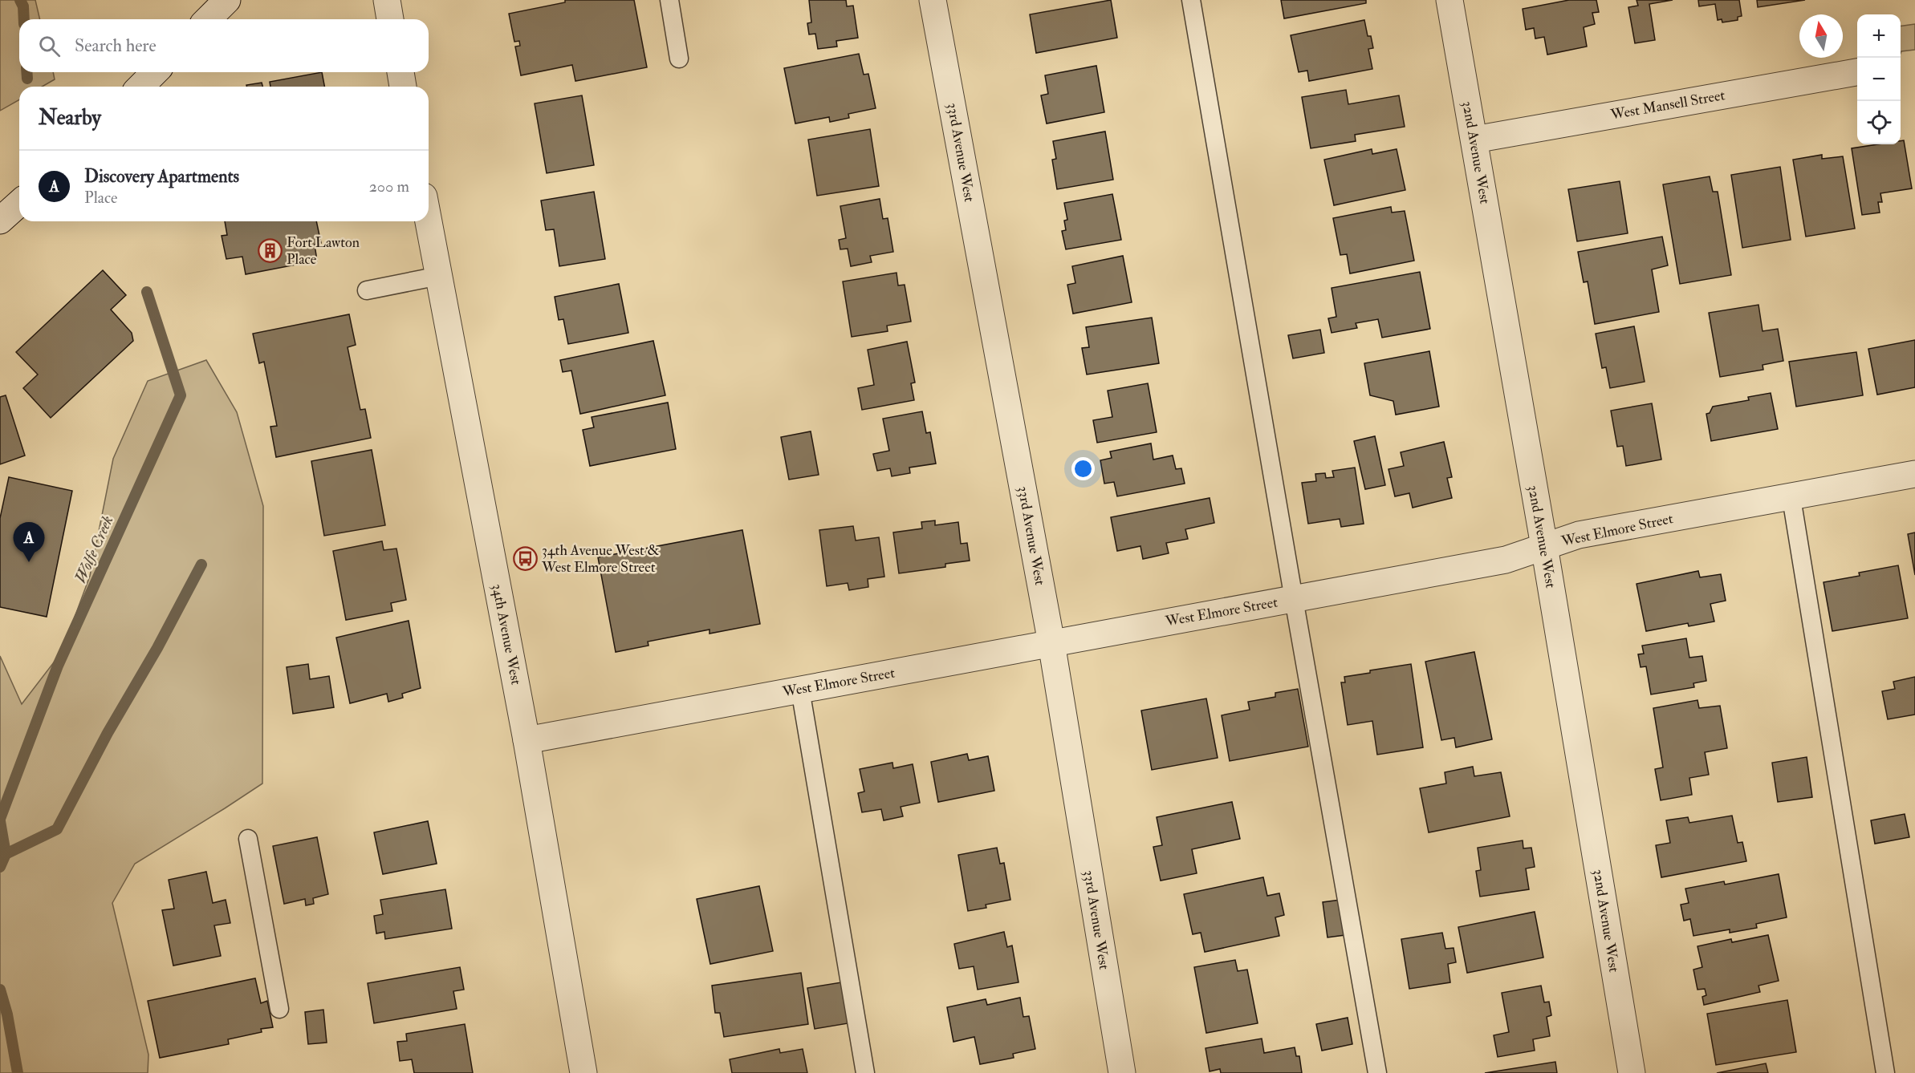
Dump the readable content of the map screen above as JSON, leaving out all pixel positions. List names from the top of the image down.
{
  "streets": {
    "street": [
      "West Mansell Street",
      "33rd Avenue West",
      "32nd Avenue West",
      "West Elmore Street",
      "34th Avenue West"
    ]
  },
  "crossings": [
    ["West Mansell Street", "32nd Avenue West"],
    ["33rd Avenue West", "West Elmore Street"],
    ["32nd Avenue West", "West Elmore Street"],
    ["West Elmore Street", "34th Avenue West"]
  ],
  "water": ["Wolfe Creek"],
  "places": {
    "building": ["Fort Lawton Place"],
    "bus stop": ["34th Avenue West & West Elmore Street"]
  },
  "north": "top",
  "page": {
    "map_buttons": ["+", "−"],
    "search": "Search here",
    "heading": "Nearby",
    "list": [
      {
        "mark": "A",
        "name": "Discovery Apartments",
        "note": "Place",
        "value": "200 m"
      }
    ],
    "pins": "A"
  }
}
